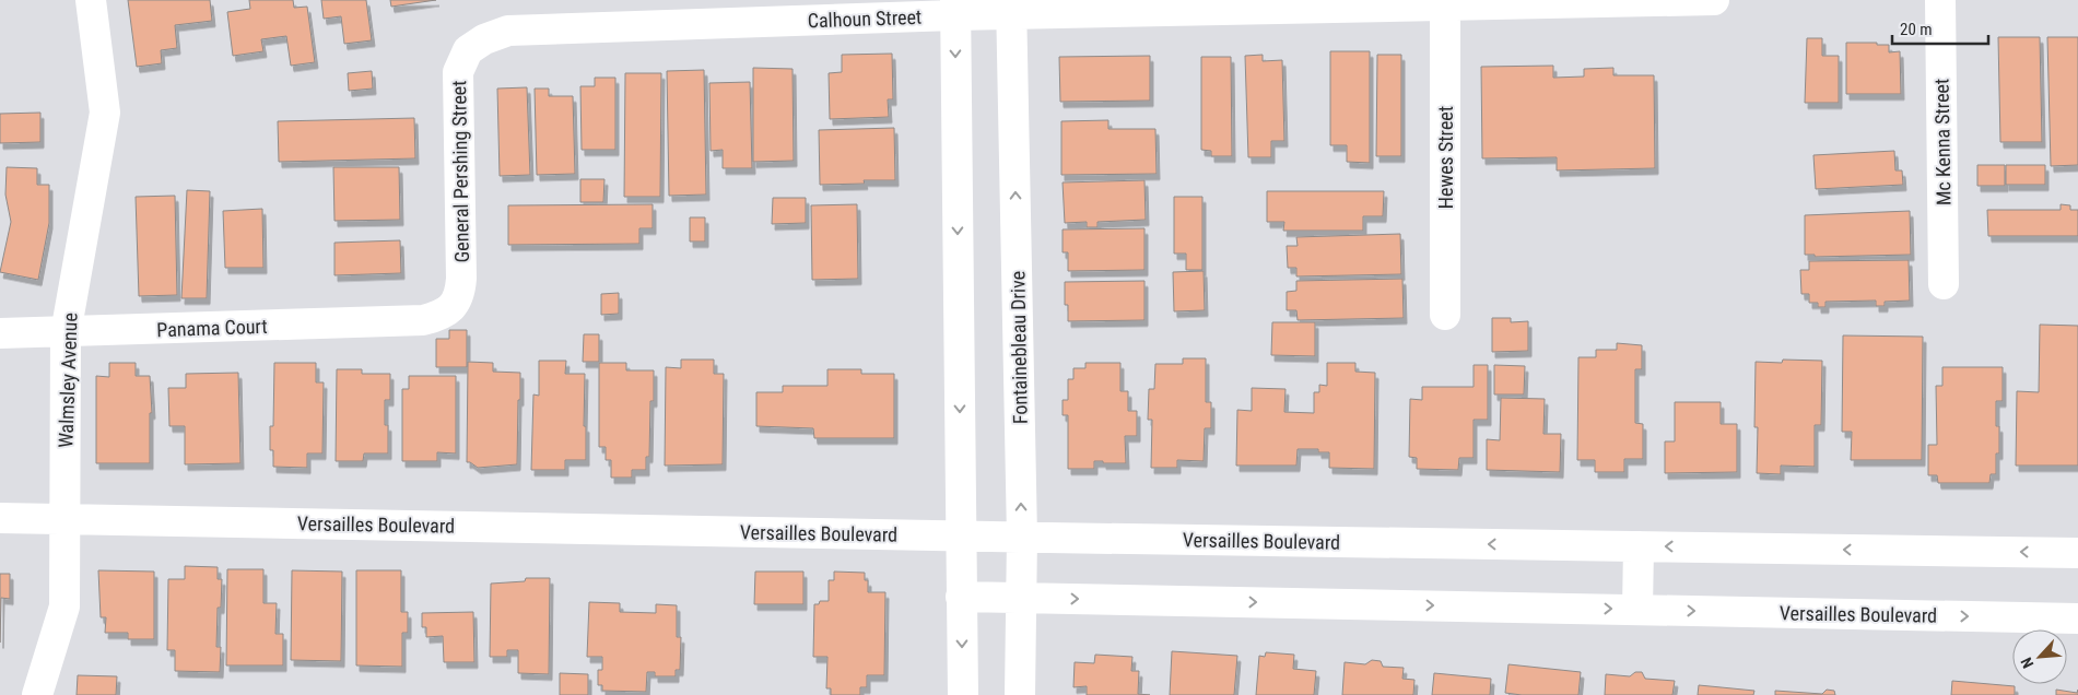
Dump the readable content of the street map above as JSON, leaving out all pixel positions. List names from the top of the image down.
{
  "streets": {
    "street": [
      "Calhoun Street",
      "Mc Kenna Street",
      "Hewes Street",
      "General Pershing Street",
      "Panama Court",
      "Fontainebleau Drive",
      "Walmsley Avenue",
      "Versailles Boulevard"
    ]
  },
  "crossings": [
    ["Calhoun Street", "Hewes Street"],
    ["Calhoun Street", "General Pershing Street"],
    ["Calhoun Street", "Fontainebleau Drive"],
    ["General Pershing Street", "Panama Court"],
    ["Panama Court", "Walmsley Avenue"],
    ["Fontainebleau Drive", "Versailles Boulevard"],
    ["Walmsley Avenue", "Versailles Boulevard"]
  ],
  "scale_bar": "20 m",
  "north": "bottom left"
}
